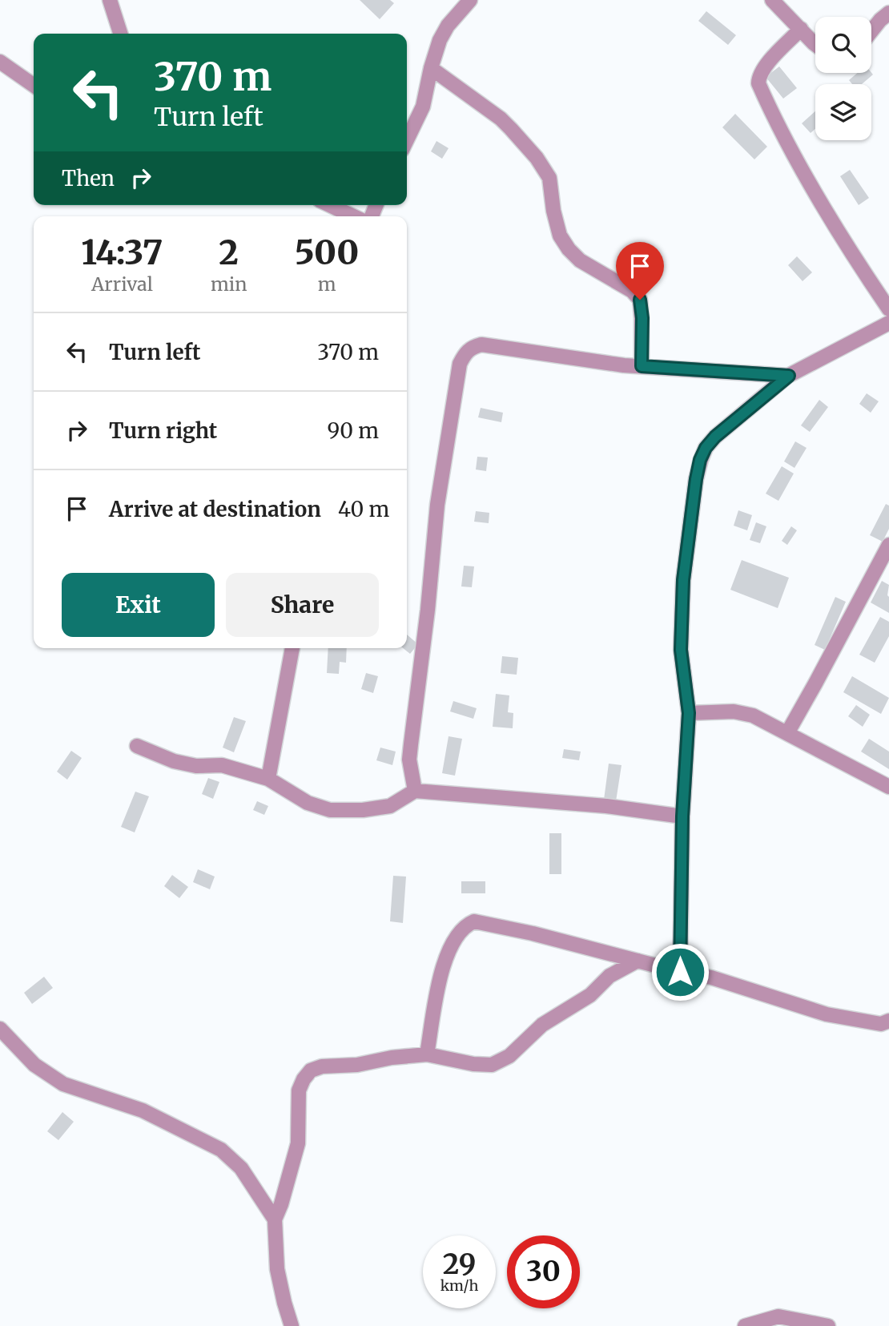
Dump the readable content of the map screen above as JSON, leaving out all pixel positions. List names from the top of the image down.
{
  "page": {
    "turn": ["370 m", "Turn left"],
    "then": "Then",
    "eta": [
      "14:37",
      "Arrival",
      "2",
      "min",
      "500",
      "m"
    ],
    "list": [
      {
        "name": "Turn left",
        "value": "370 m"
      },
      {
        "name": "Turn right",
        "value": "90 m"
      },
      {
        "name": "Arrive at destination",
        "value": "40 m"
      }
    ],
    "buttons": ["Exit", "Share"],
    "speed": "29 km/h",
    "limit": "30"
  }
}
